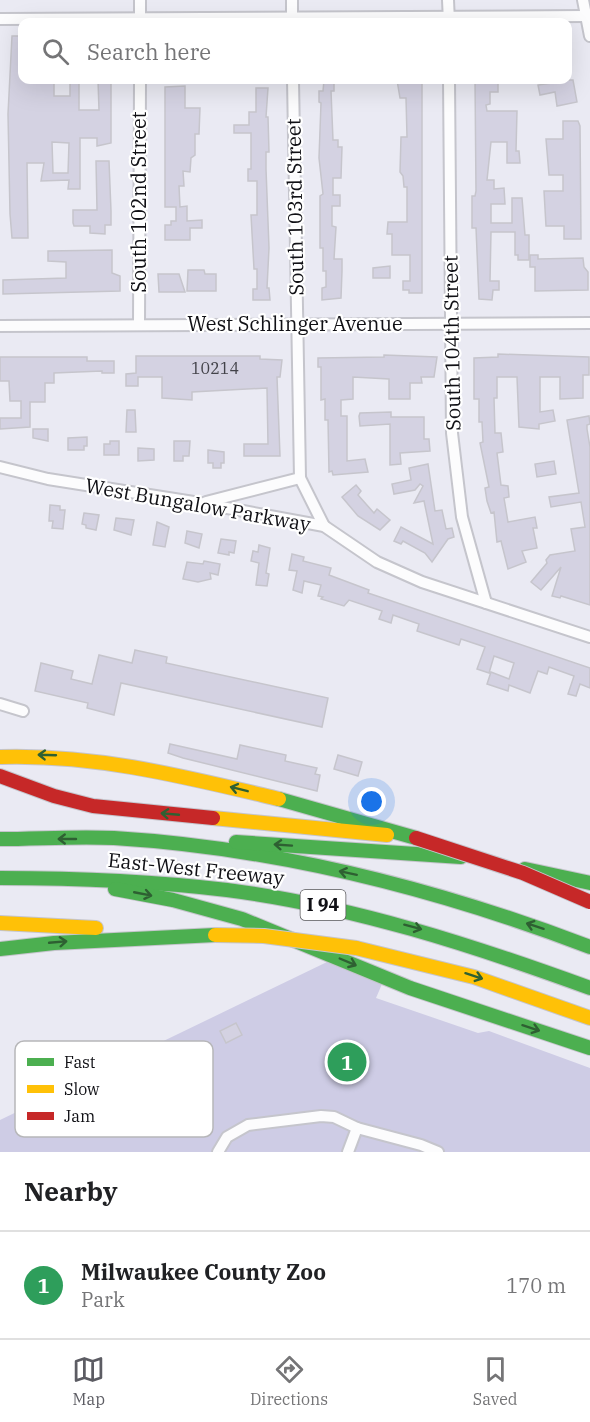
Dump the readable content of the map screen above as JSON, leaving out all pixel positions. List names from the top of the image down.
{
  "streets": {
    "highway": ["East-West Freeway", "I 94"],
    "street": [
      "South 102nd Street",
      "South 103rd Street",
      "West Schlinger Avenue",
      "South 104th Street",
      "West Bungalow Parkway"
    ]
  },
  "crossings": [
    ["South 102nd Street", "West Schlinger Avenue"],
    ["South 103rd Street", "West Schlinger Avenue"],
    ["South 103rd Street", "West Bungalow Parkway"],
    ["West Schlinger Avenue", "South 104th Street"],
    ["South 104th Street", "West Bungalow Parkway"]
  ],
  "house_numbers": ["10214"],
  "legend": ["Fast", "Slow", "Jam"],
  "page": {
    "search": "Search here",
    "pins": "1",
    "heading": "Nearby",
    "list": [
      {
        "mark": "1",
        "name": "Milwaukee County Zoo",
        "note": "Park",
        "value": "170 m"
      }
    ],
    "nav": ["Map", "Directions", "Saved"]
  }
}
